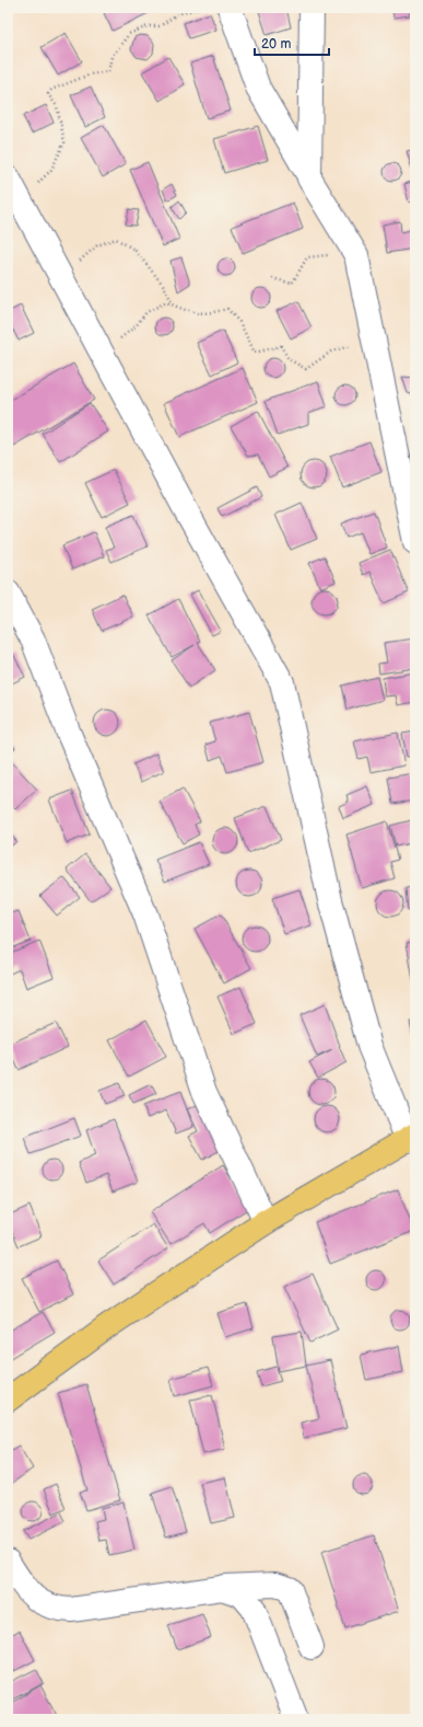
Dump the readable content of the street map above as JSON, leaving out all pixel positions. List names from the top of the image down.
{
  "scale_bar": "20 m"
}
